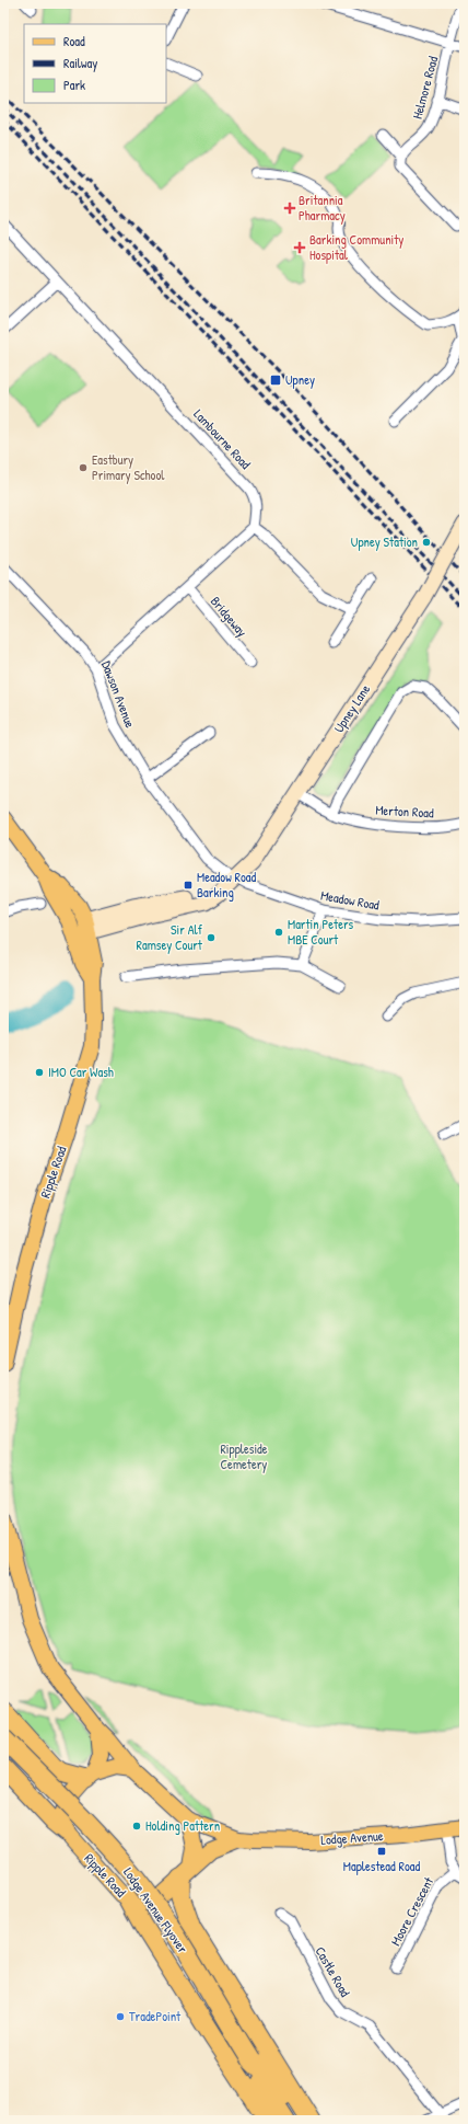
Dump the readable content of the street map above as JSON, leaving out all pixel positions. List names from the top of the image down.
{
  "streets": {
    "highway": ["Lodge Avenue Flyover"],
    "main road": ["Ripple Road", "Lodge Avenue"],
    "street": [
      "Helmore Road",
      "Lambourne Road",
      "Bridgeway",
      "Dawson Avenue",
      "Upney Lane",
      "Merton Road",
      "Meadow Road",
      "Moore Crescent",
      "Castle Road"
    ]
  },
  "crossings": [
    ["Dawson Avenue", "Upney Lane"],
    ["Dawson Avenue", "Meadow Road"],
    ["Upney Lane", "Merton Road"],
    ["Upney Lane", "Meadow Road"],
    ["Upney Lane", "Ripple Road"],
    ["Ripple Road", "Lodge Avenue"]
  ],
  "parks": ["Rippleside Cemetery"],
  "places": {
    "health": ["Britannia Pharmacy", "Barking Community Hospital"],
    "transit": ["Upney", "Meadow Road Barking", "Maplestead Road"],
    "other": [
      "Eastbury Primary School",
      "Upney Station",
      "Martin Peters MBE Court",
      "Sir Alf Ramsey Court",
      "IMO Car Wash",
      "Holding Pattern",
      "TradePoint"
    ]
  },
  "legend": ["Road", "Railway", "Park"]
}
